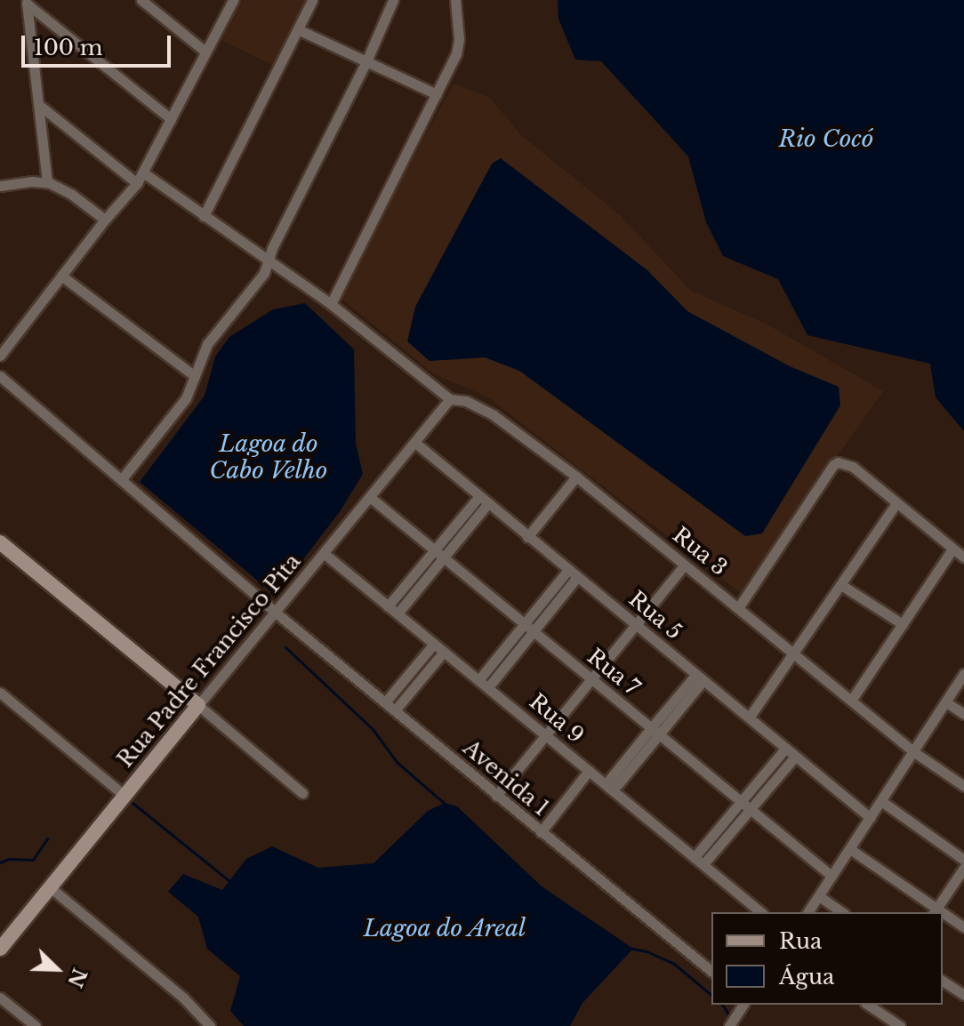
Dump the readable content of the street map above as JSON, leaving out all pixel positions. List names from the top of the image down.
{
  "streets": {
    "street": [
      "Rua 3",
      "Rua 5",
      "Rua Padre Francisco Pita",
      "Rua 7",
      "Rua 9",
      "Avenida 1"
    ]
  },
  "crossings": [
    ["Rua 3", "Rua Padre Francisco Pita"],
    ["Rua 5", "Rua Padre Francisco Pita"],
    ["Rua Padre Francisco Pita", "Rua 7"],
    ["Rua Padre Francisco Pita", "Rua 9"],
    ["Rua Padre Francisco Pita", "Avenida 1"]
  ],
  "water": ["Rio Cocó", "Lagoa do Cabo Velho", "Lagoa do Areal"],
  "legend": ["Rua", "Água"],
  "scale_bar": "100 m",
  "north": "bottom right"
}
